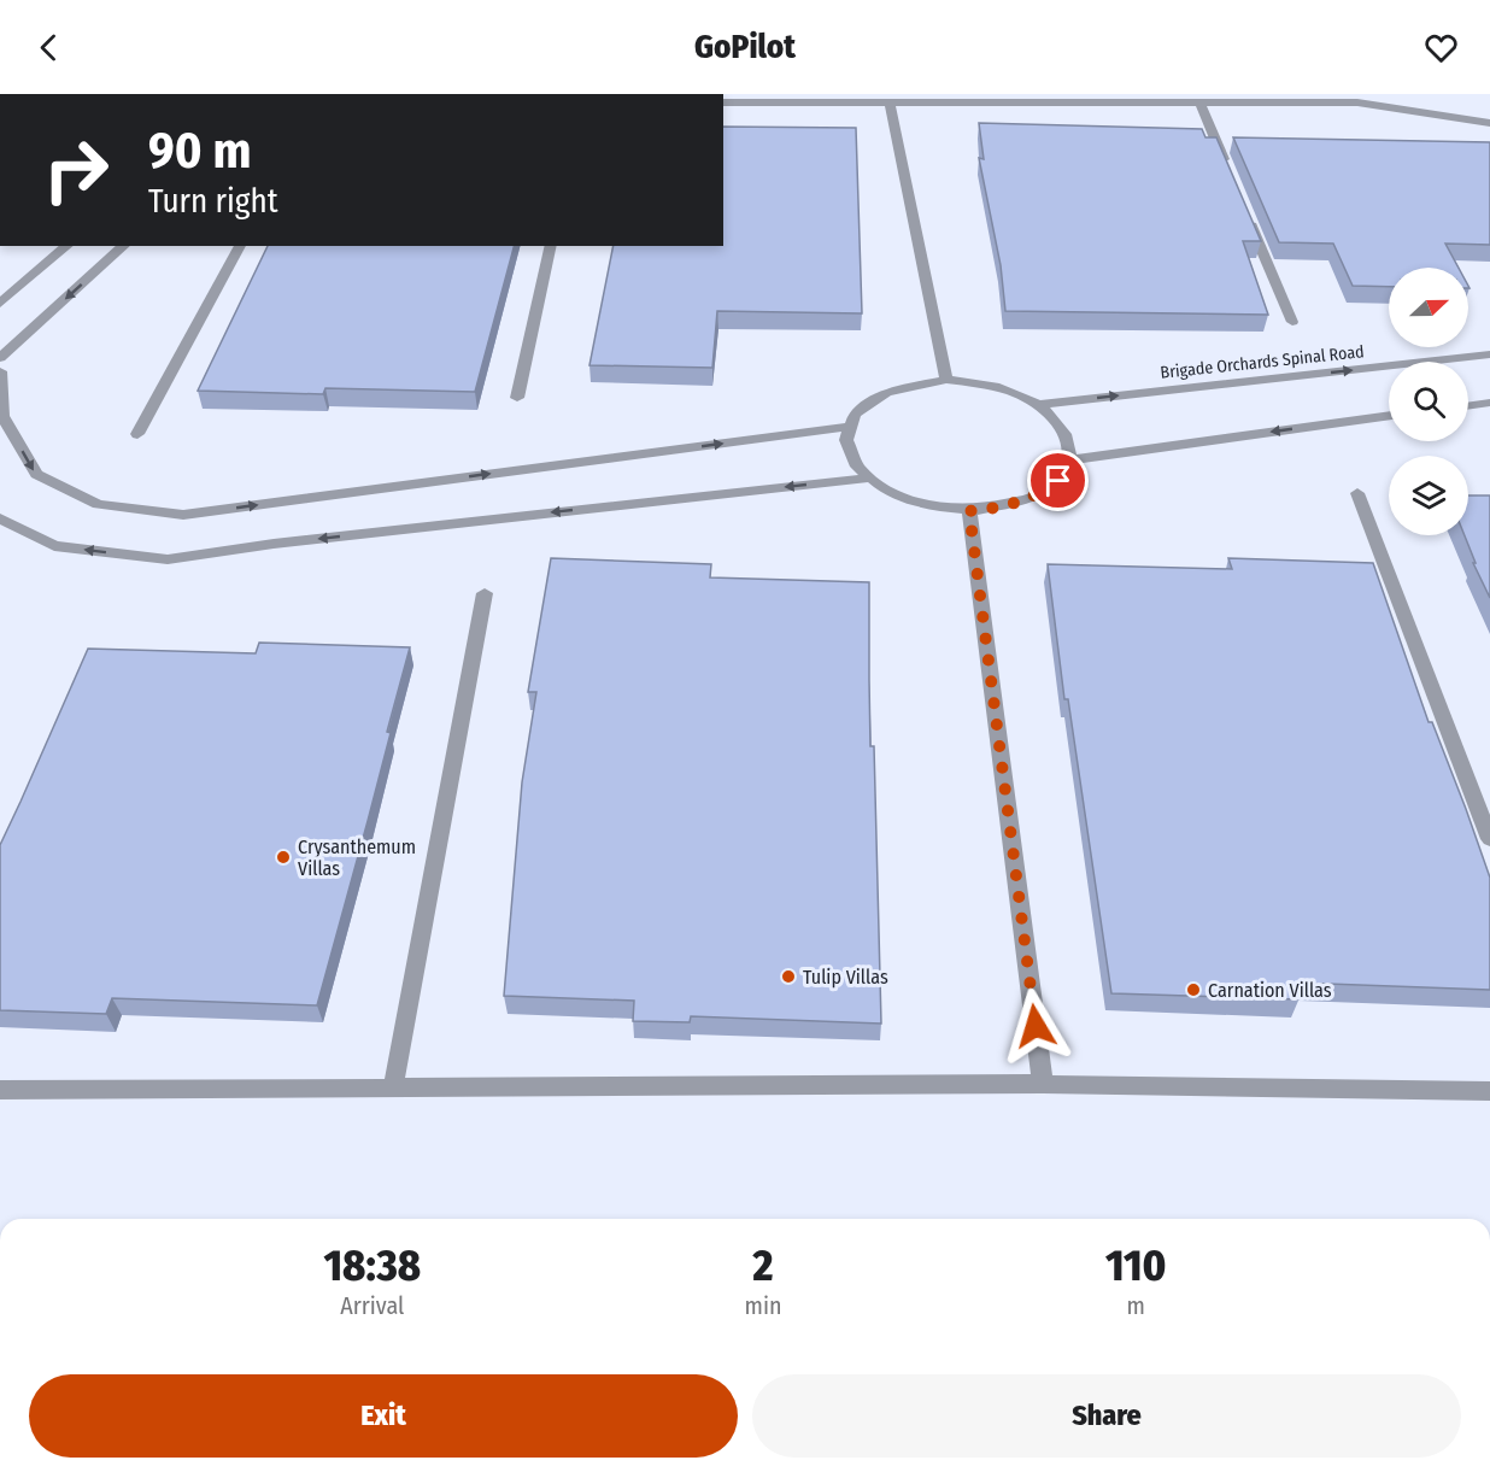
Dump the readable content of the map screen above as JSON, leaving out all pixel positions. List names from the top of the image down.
{
  "streets": {
    "street": ["Brigade Orchards Spinal Road"]
  },
  "places": ["Crysanthemum Villas", "Tulip Villas", "Carnation Villas"],
  "north": "right",
  "page": {
    "header": "GoPilot",
    "turn": ["90 m", "Turn right"],
    "eta": [
      "18:38",
      "Arrival",
      "2",
      "min",
      "110",
      "m"
    ],
    "buttons": ["Exit", "Share"]
  }
}
